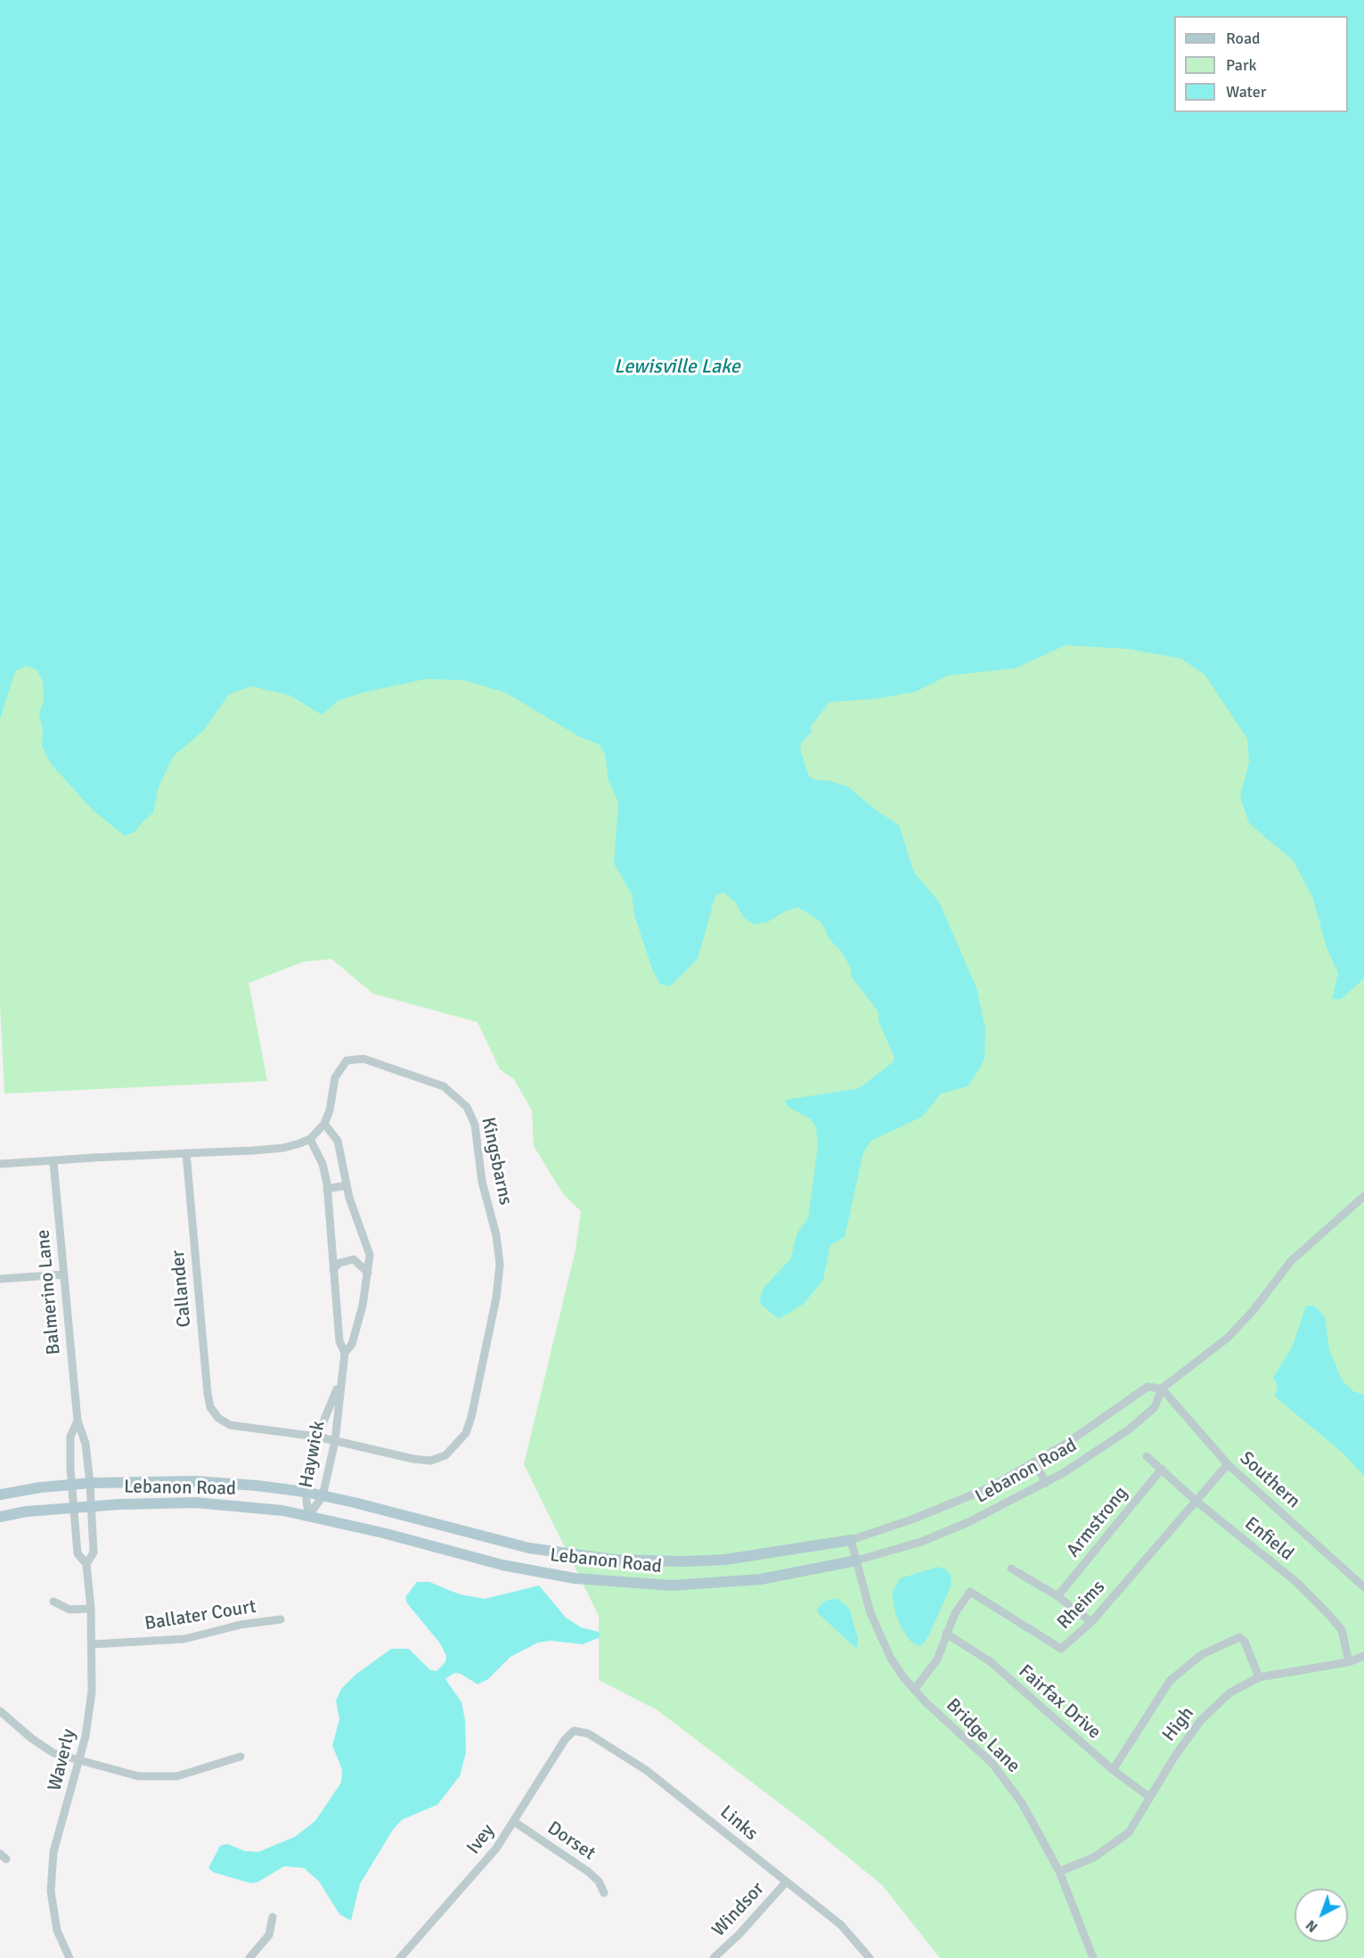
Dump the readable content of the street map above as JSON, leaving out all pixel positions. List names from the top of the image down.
{
  "streets": {
    "main road": ["Lebanon Road"],
    "street": [
      "Kingsbarns",
      "Callander",
      "Balmerino Lane",
      "Haywick",
      "Southern",
      "Armstrong",
      "Enfield",
      "Rheims",
      "Ballater Court",
      "Fairfax Drive",
      "High",
      "Bridge Lane",
      "Waverly",
      "Links",
      "Ivey",
      "Dorset",
      "Windsor"
    ]
  },
  "crossings": [
    ["Kingsbarns", "Callander"],
    ["Kingsbarns", "Balmerino Lane"],
    ["Kingsbarns", "Haywick"],
    ["Callander", "Haywick"],
    ["Balmerino Lane", "Lebanon Road"],
    ["Balmerino Lane", "Waverly"],
    ["Haywick", "Lebanon Road"],
    ["Lebanon Road", "Southern"],
    ["Lebanon Road", "Bridge Lane"],
    ["Lebanon Road", "Waverly"],
    ["Southern", "Rheims"],
    ["Armstrong", "Enfield"],
    ["Enfield", "Rheims"],
    ["Enfield", "High"],
    ["Rheims", "Fairfax Drive"],
    ["Rheims", "Bridge Lane"],
    ["Ballater Court", "Waverly"],
    ["Fairfax Drive", "High"],
    ["High", "Bridge Lane"],
    ["Links", "Ivey"],
    ["Links", "Windsor"],
    ["Ivey", "Dorset"]
  ],
  "water": ["Lewisville Lake"],
  "legend": ["Road", "Park", "Water"],
  "north": "bottom left"
}
